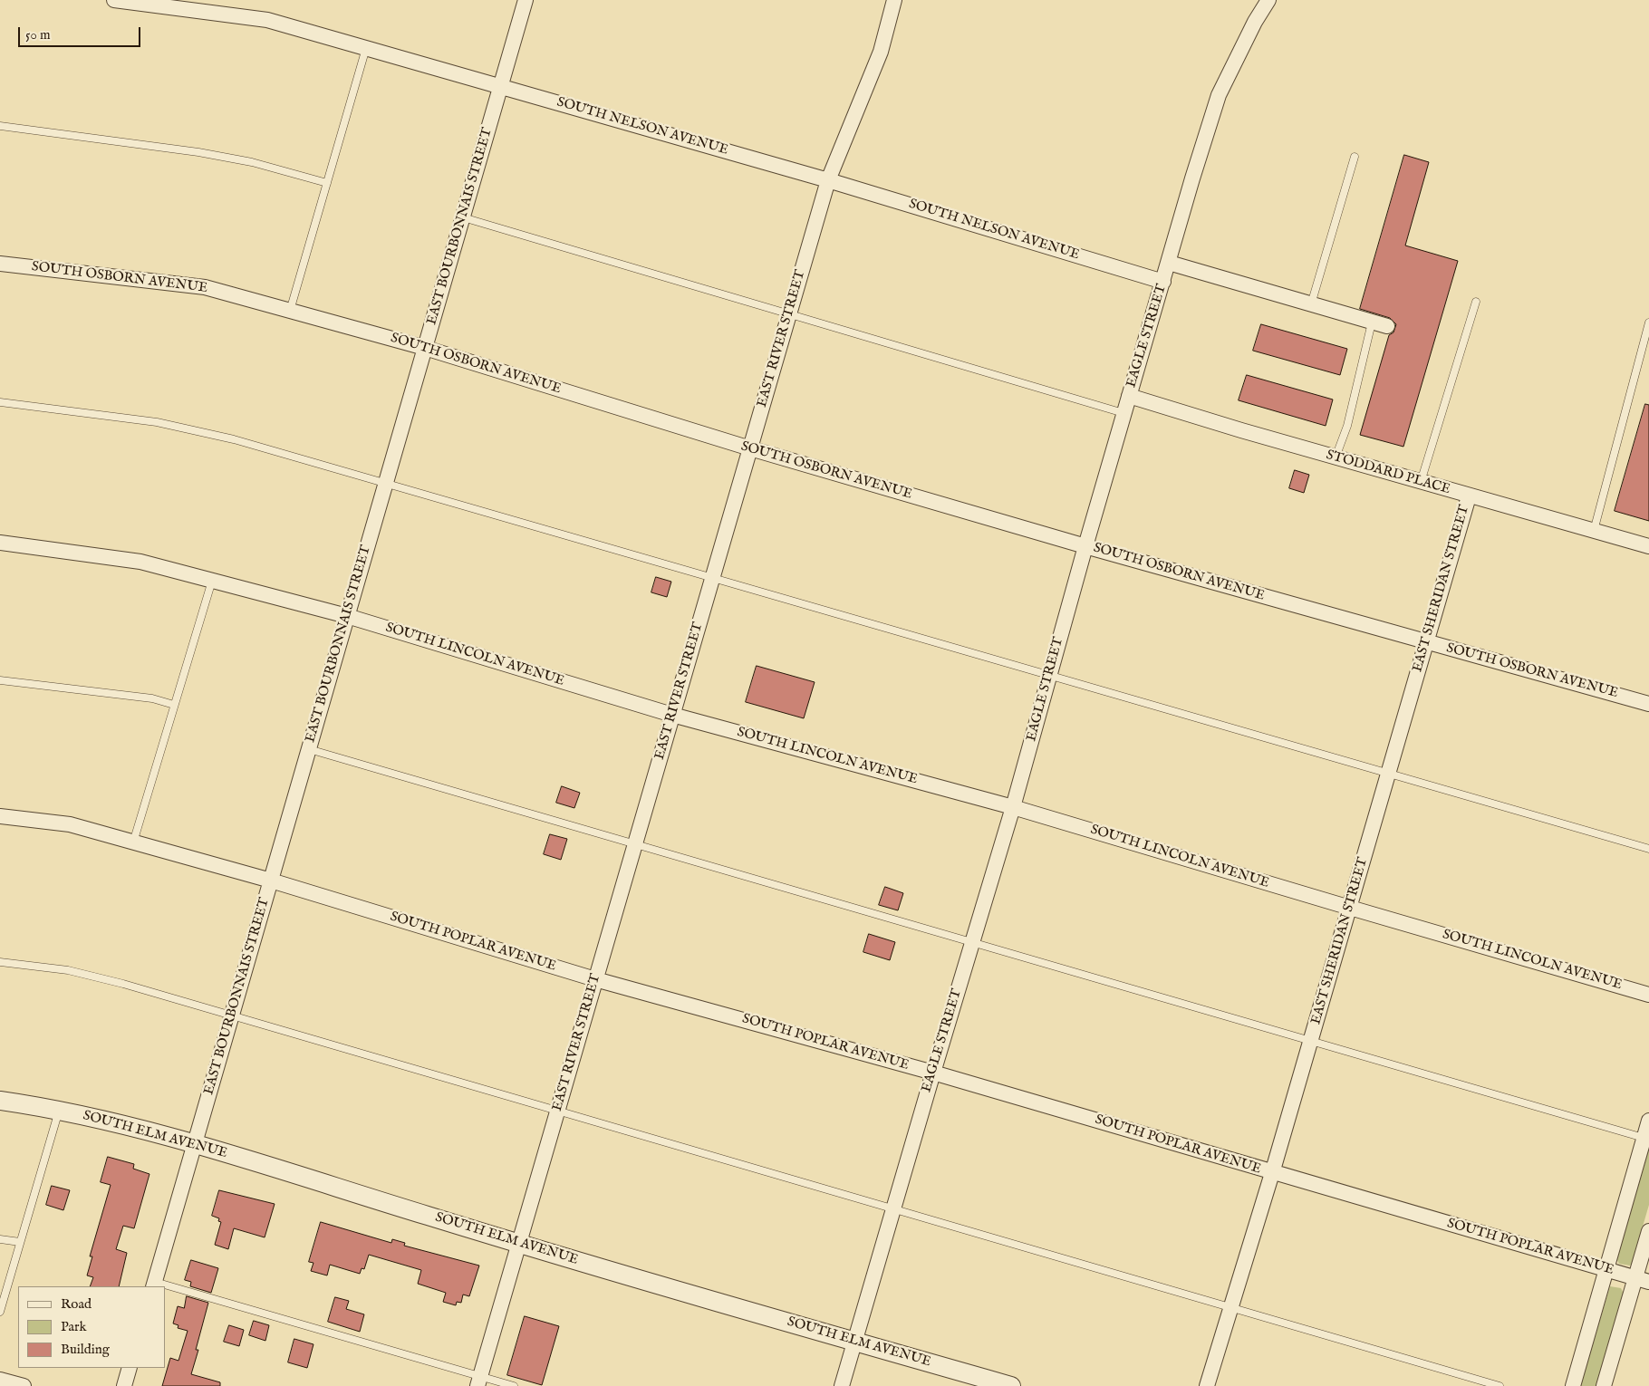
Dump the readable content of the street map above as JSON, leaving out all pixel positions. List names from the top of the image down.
{
  "streets": {
    "street": [
      "SOUTH NELSON AVENUE",
      "EAST BOURBONNAIS STREET",
      "SOUTH OSBORN AVENUE",
      "EAGLE STREET",
      "EAST RIVER STREET",
      "STODDARD PLACE",
      "EAST SHERIDAN STREET",
      "SOUTH LINCOLN AVENUE",
      "SOUTH POPLAR AVENUE",
      "SOUTH ELM AVENUE"
    ]
  },
  "crossings": [
    ["SOUTH NELSON AVENUE", "EAST BOURBONNAIS STREET"],
    ["SOUTH NELSON AVENUE", "EAGLE STREET"],
    ["SOUTH NELSON AVENUE", "EAST RIVER STREET"],
    ["EAST BOURBONNAIS STREET", "SOUTH OSBORN AVENUE"],
    ["EAST BOURBONNAIS STREET", "SOUTH LINCOLN AVENUE"],
    ["EAST BOURBONNAIS STREET", "SOUTH POPLAR AVENUE"],
    ["EAST BOURBONNAIS STREET", "SOUTH ELM AVENUE"],
    ["SOUTH OSBORN AVENUE", "EAGLE STREET"],
    ["SOUTH OSBORN AVENUE", "EAST RIVER STREET"],
    ["SOUTH OSBORN AVENUE", "EAST SHERIDAN STREET"],
    ["EAGLE STREET", "STODDARD PLACE"],
    ["EAGLE STREET", "SOUTH LINCOLN AVENUE"],
    ["EAGLE STREET", "SOUTH POPLAR AVENUE"],
    ["EAGLE STREET", "SOUTH ELM AVENUE"],
    ["EAST RIVER STREET", "SOUTH LINCOLN AVENUE"],
    ["EAST RIVER STREET", "SOUTH POPLAR AVENUE"],
    ["EAST RIVER STREET", "SOUTH ELM AVENUE"],
    ["STODDARD PLACE", "EAST SHERIDAN STREET"],
    ["EAST SHERIDAN STREET", "SOUTH LINCOLN AVENUE"],
    ["EAST SHERIDAN STREET", "SOUTH POPLAR AVENUE"]
  ],
  "legend": ["Road", "Park", "Building"],
  "scale_bar": "50 m"
}
